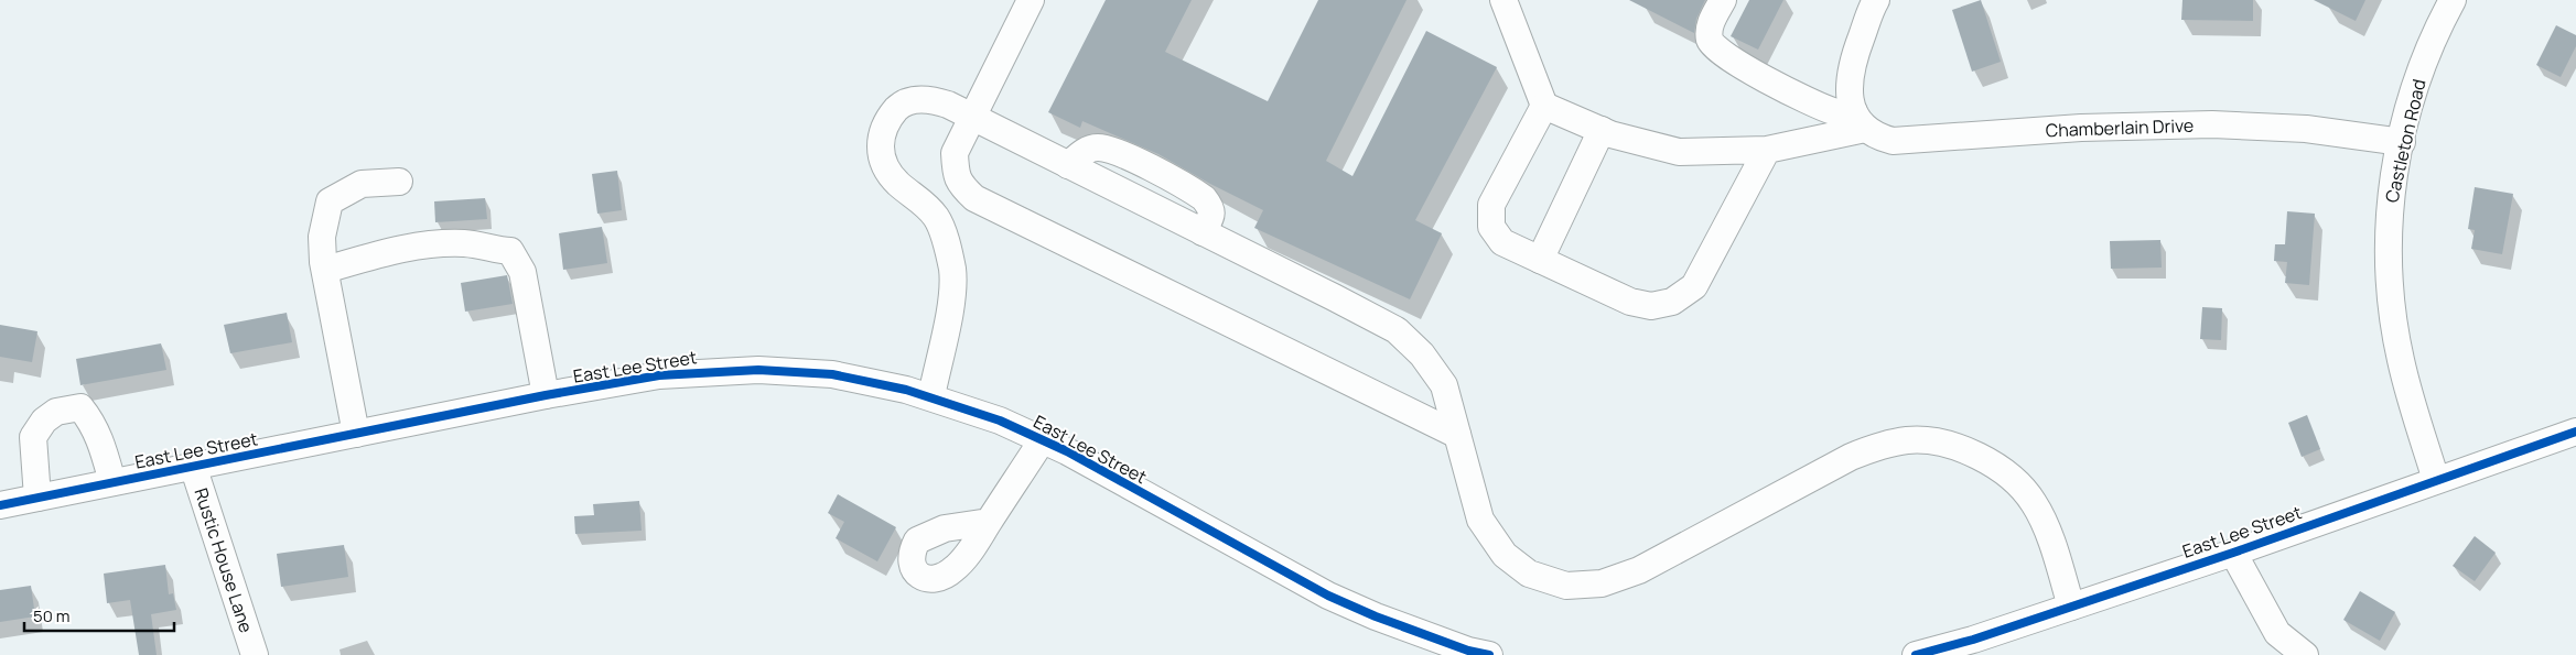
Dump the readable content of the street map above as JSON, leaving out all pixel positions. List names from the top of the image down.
{
  "streets": {
    "street": [
      "Chamberlain Drive",
      "Castleton Road",
      "East Lee Street",
      "Rustic House Lane"
    ]
  },
  "crossings": [
    ["Chamberlain Drive", "Castleton Road"],
    ["Castleton Road", "East Lee Street"],
    ["East Lee Street", "Rustic House Lane"]
  ],
  "scale_bar": "50 m"
}
